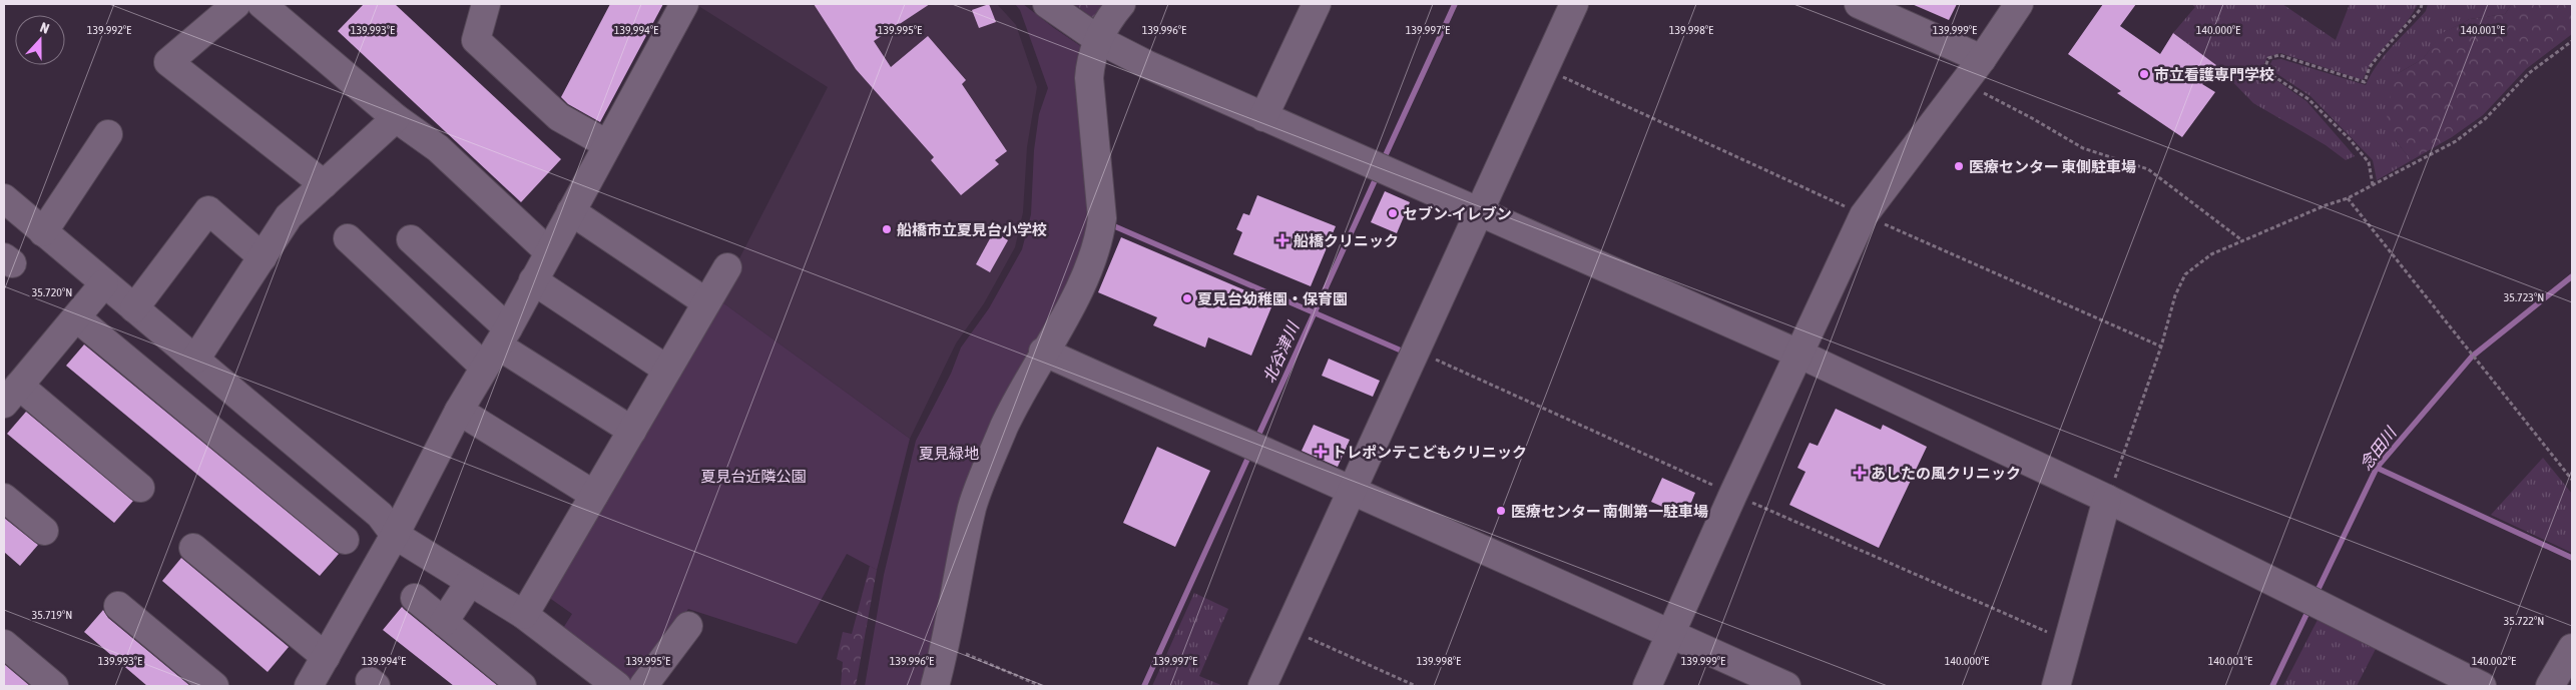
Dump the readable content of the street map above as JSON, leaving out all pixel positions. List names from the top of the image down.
{
  "water": ["北谷津川", "念田川"],
  "parks": ["夏見緑地", "夏見台近隣公園"],
  "places": {
    "other": [
      "市立看護専門学校",
      "医療センター 東側駐車場",
      "セブン-イレブン",
      "船橋市立夏見台小学校",
      "夏見台幼稚園・保育園",
      "医療センター 南側第一駐車場"
    ],
    "health": ["船橋クリニック", "トレポンテこどもクリニック", "あしたの風クリニック"]
  },
  "north": "top",
  "coordinates": [
    "139.998°E",
    "139.999°E",
    "140.000°E",
    "139.992°E",
    "139.993°E",
    "139.994°E",
    "139.995°E",
    "139.996°E",
    "139.997°E",
    "140.001°E",
    "35.720°N",
    "35.723°N",
    "35.719°N",
    "35.722°N",
    "140.002°E"
  ]
}
